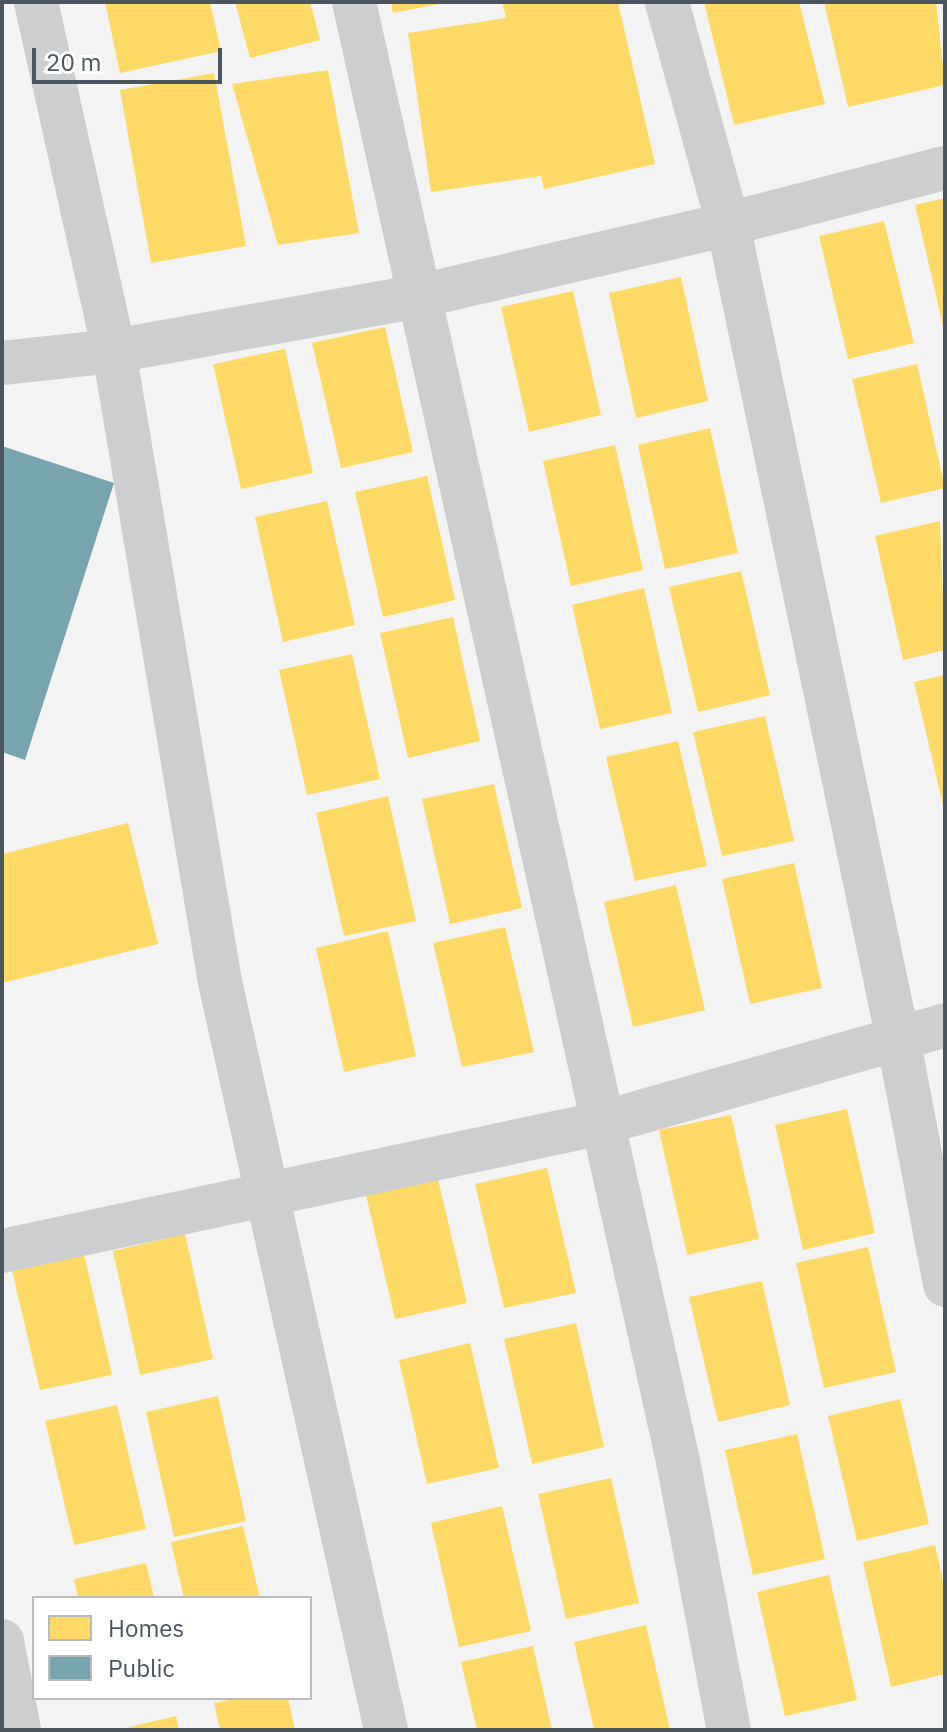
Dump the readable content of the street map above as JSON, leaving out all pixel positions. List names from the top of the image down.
{
  "legend": ["Homes", "Public"],
  "scale_bar": "20 m"
}
